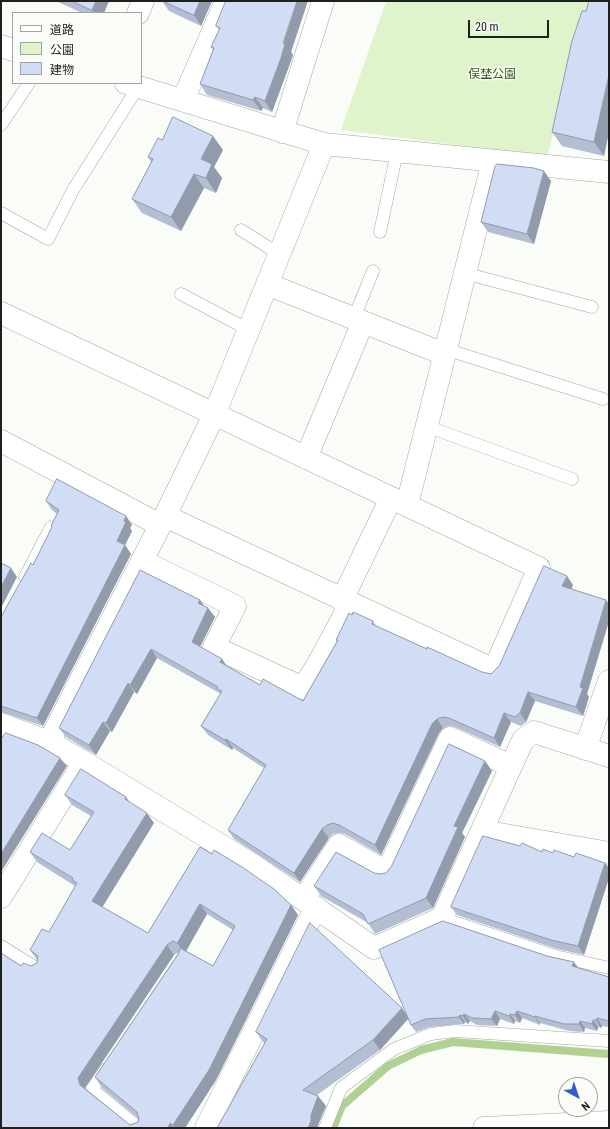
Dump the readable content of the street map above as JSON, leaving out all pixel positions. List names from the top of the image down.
{
  "parks": ["俣埜公園"],
  "legend": ["道路", "公園", "建物"],
  "scale_bar": "20 m",
  "north": "bottom right"
}
